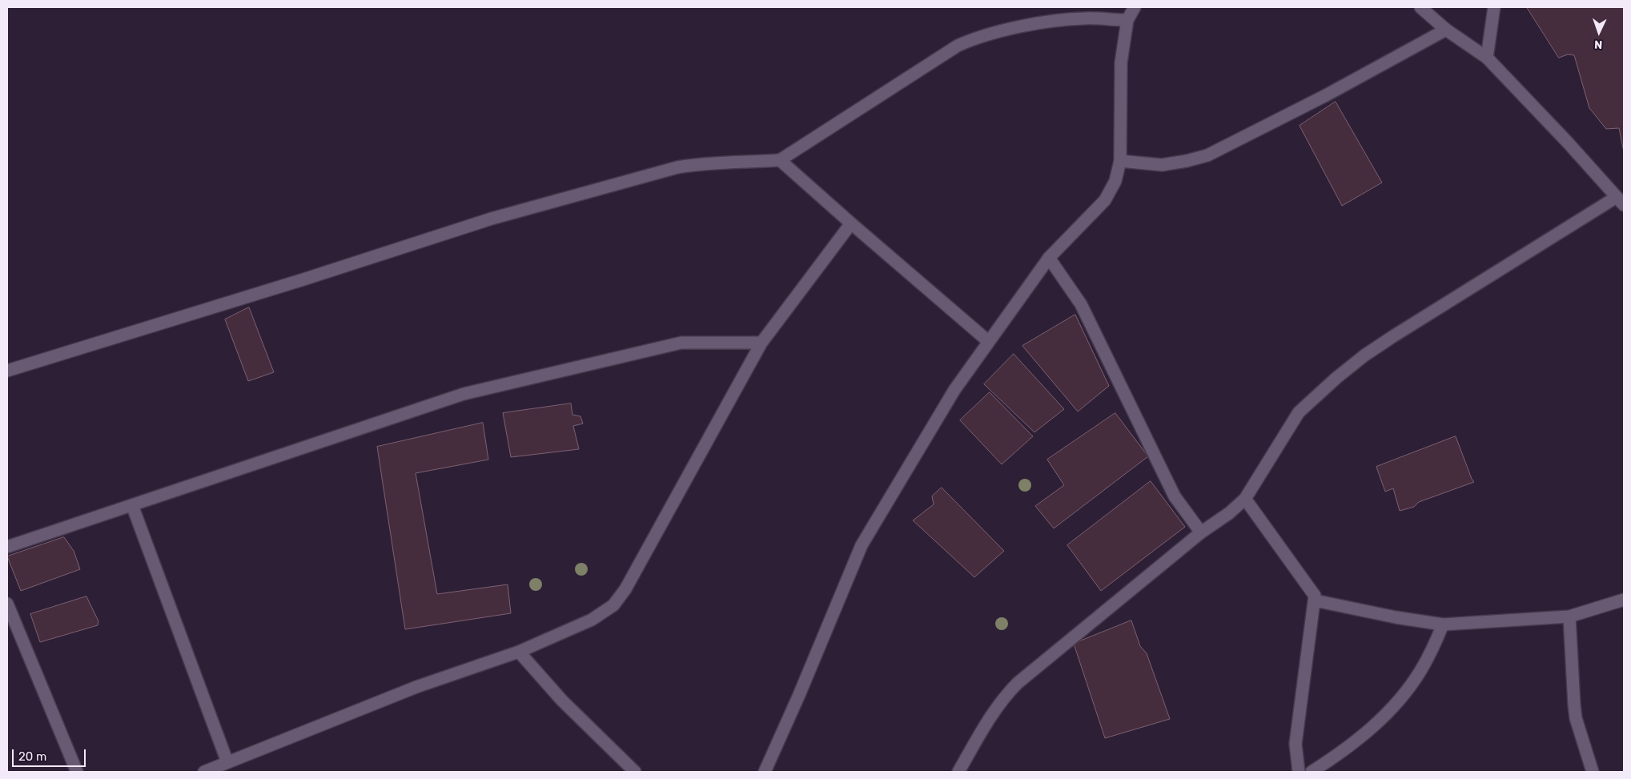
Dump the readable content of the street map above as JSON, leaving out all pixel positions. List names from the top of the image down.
{
  "scale_bar": "20 m",
  "north": "bottom"
}
